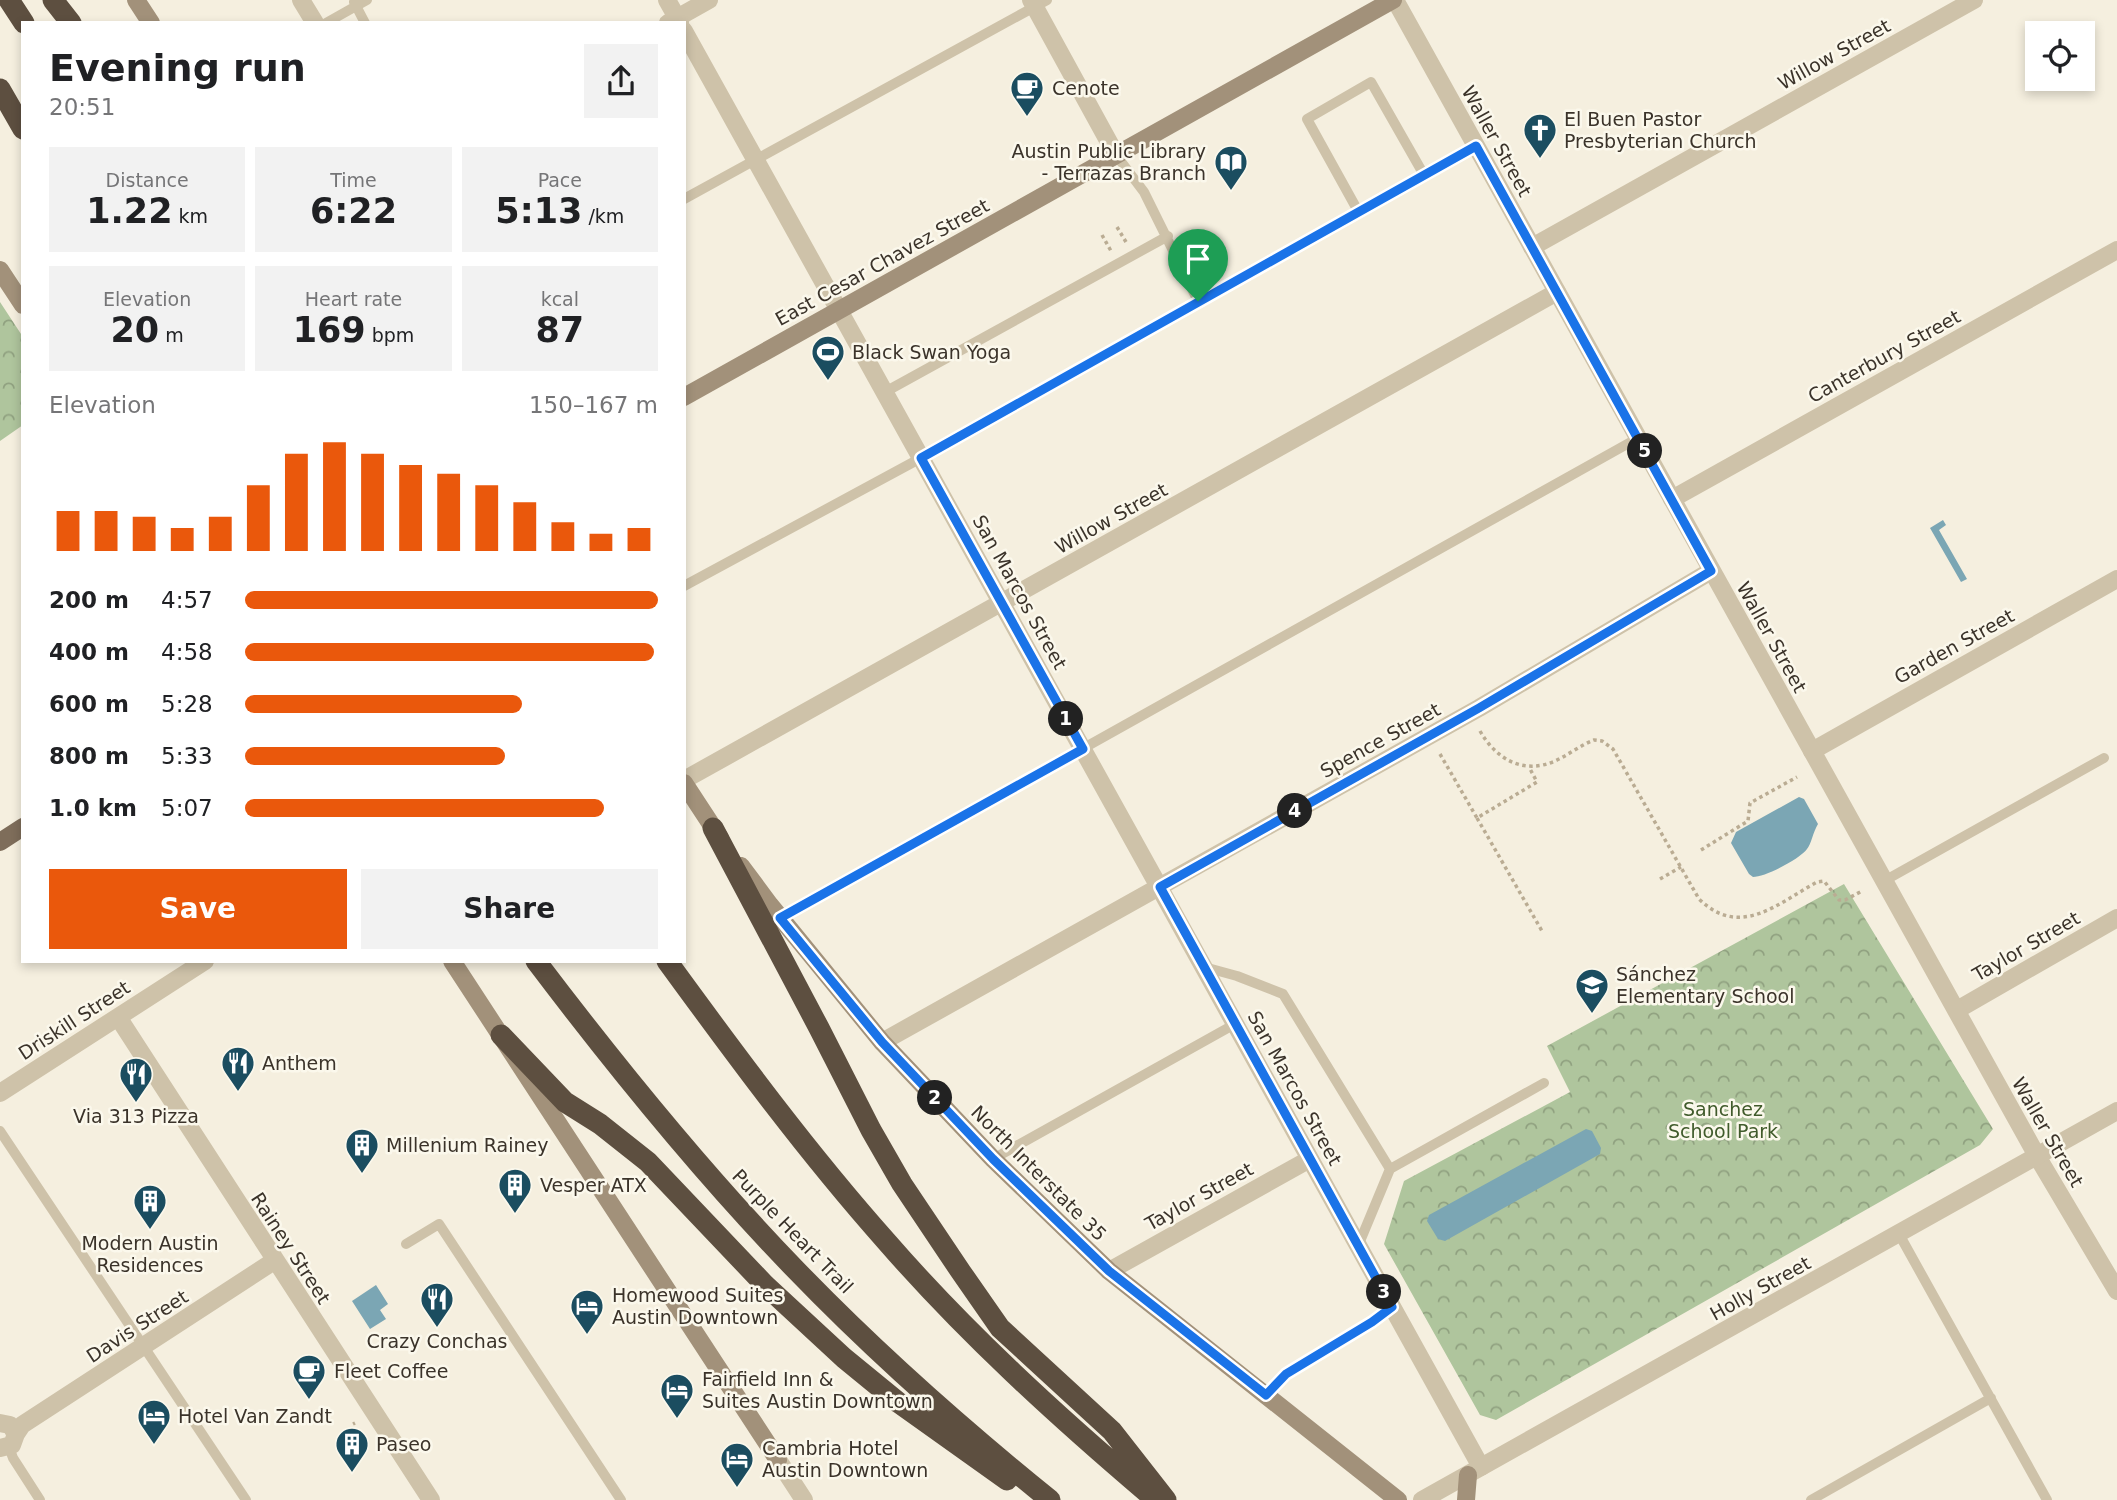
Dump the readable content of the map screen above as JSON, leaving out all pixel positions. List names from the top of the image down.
{
  "streets": {
    "highway": ["Purple Heart Trail"],
    "main road": ["East Cesar Chavez Street", "North Interstate 35"],
    "street": [
      "Willow Street",
      "Waller Street",
      "Canterbury Street",
      "San Marcos Street",
      "Garden Street",
      "Spence Street",
      "Taylor Street",
      "Driskill Street",
      "Rainey Street",
      "Holly Street",
      "Davis Street"
    ]
  },
  "crossings": [
    ["Willow Street", "Waller Street"],
    ["Willow Street", "San Marcos Street"],
    ["Waller Street", "East Cesar Chavez Street"],
    ["Waller Street", "Canterbury Street"],
    ["Waller Street", "Garden Street"],
    ["Waller Street", "Spence Street"],
    ["Waller Street", "Taylor Street"],
    ["Waller Street", "Holly Street"],
    ["East Cesar Chavez Street", "San Marcos Street"],
    ["San Marcos Street", "Spence Street"],
    ["San Marcos Street", "Taylor Street"],
    ["San Marcos Street", "Holly Street"],
    ["Spence Street", "North Interstate 35"],
    ["Taylor Street", "North Interstate 35"],
    ["Driskill Street", "Rainey Street"],
    ["Rainey Street", "Davis Street"]
  ],
  "parks": ["Sanchez School Park"],
  "places": {
    "cafe": ["Cenote", "Fleet Coffee"],
    "church": ["El Buen Pastor Presbyterian Church"],
    "library": ["Austin Public Library - Terrazas Branch"],
    "sports": ["Black Swan Yoga"],
    "school or university": ["Sánchez Elementary School"],
    "restaurant": ["Anthem", "Via 313 Pizza", "Crazy Conchas"],
    "building": [
      "Millenium Rainey",
      "Vesper ATX",
      "Modern Austin Residences",
      "Paseo"
    ],
    "hotel": [
      "Homewood Suites Austin Downtown",
      "Fairfield Inn & Suites Austin Downtown",
      "Hotel Van Zandt",
      "Cambria Hotel Austin Downtown"
    ]
  },
  "page": {
    "heading": ["Evening run", "20:51"],
    "stats": [
      ["Distance", "1.22 km"],
      ["Time", "6:22"],
      ["Pace", "5:13 /km"],
      ["Elevation", "20 m"],
      ["Heart rate", "169 bpm"],
      ["kcal", "87"]
    ],
    "chart": ["Elevation", "150–167 m"],
    "pins": [
      "5",
      "1",
      "4",
      "2",
      "3"
    ],
    "list": [
      {
        "name": "200 m",
        "note": "4:57"
      },
      {
        "name": "400 m",
        "note": "4:58"
      },
      {
        "name": "600 m",
        "note": "5:28"
      },
      {
        "name": "800 m",
        "note": "5:33"
      },
      {
        "name": "1.0 km",
        "note": "5:07"
      }
    ],
    "buttons": ["Save", "Share"]
  }
}
